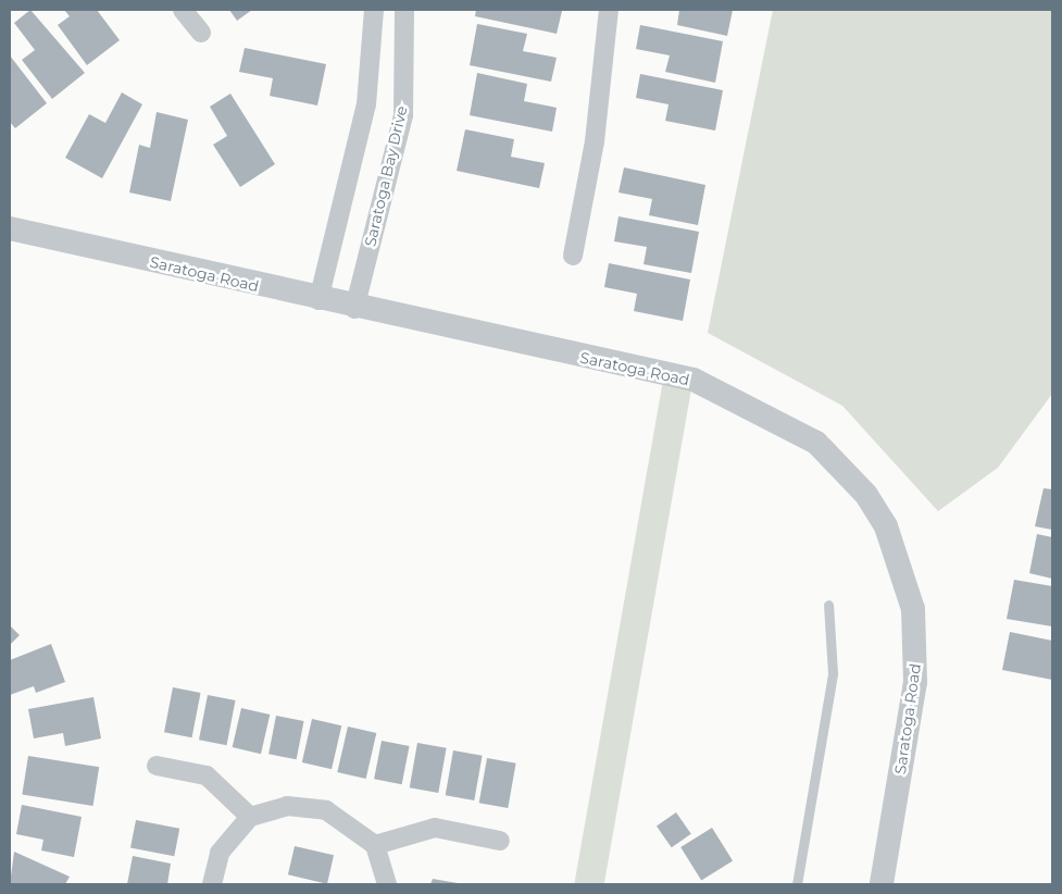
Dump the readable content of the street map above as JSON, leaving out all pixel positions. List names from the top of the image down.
{
  "streets": {
    "street": ["Saratoga Bay Drive", "Saratoga Road"]
  },
  "crossings": [
    ["Saratoga Bay Drive", "Saratoga Road"]
  ]
}
